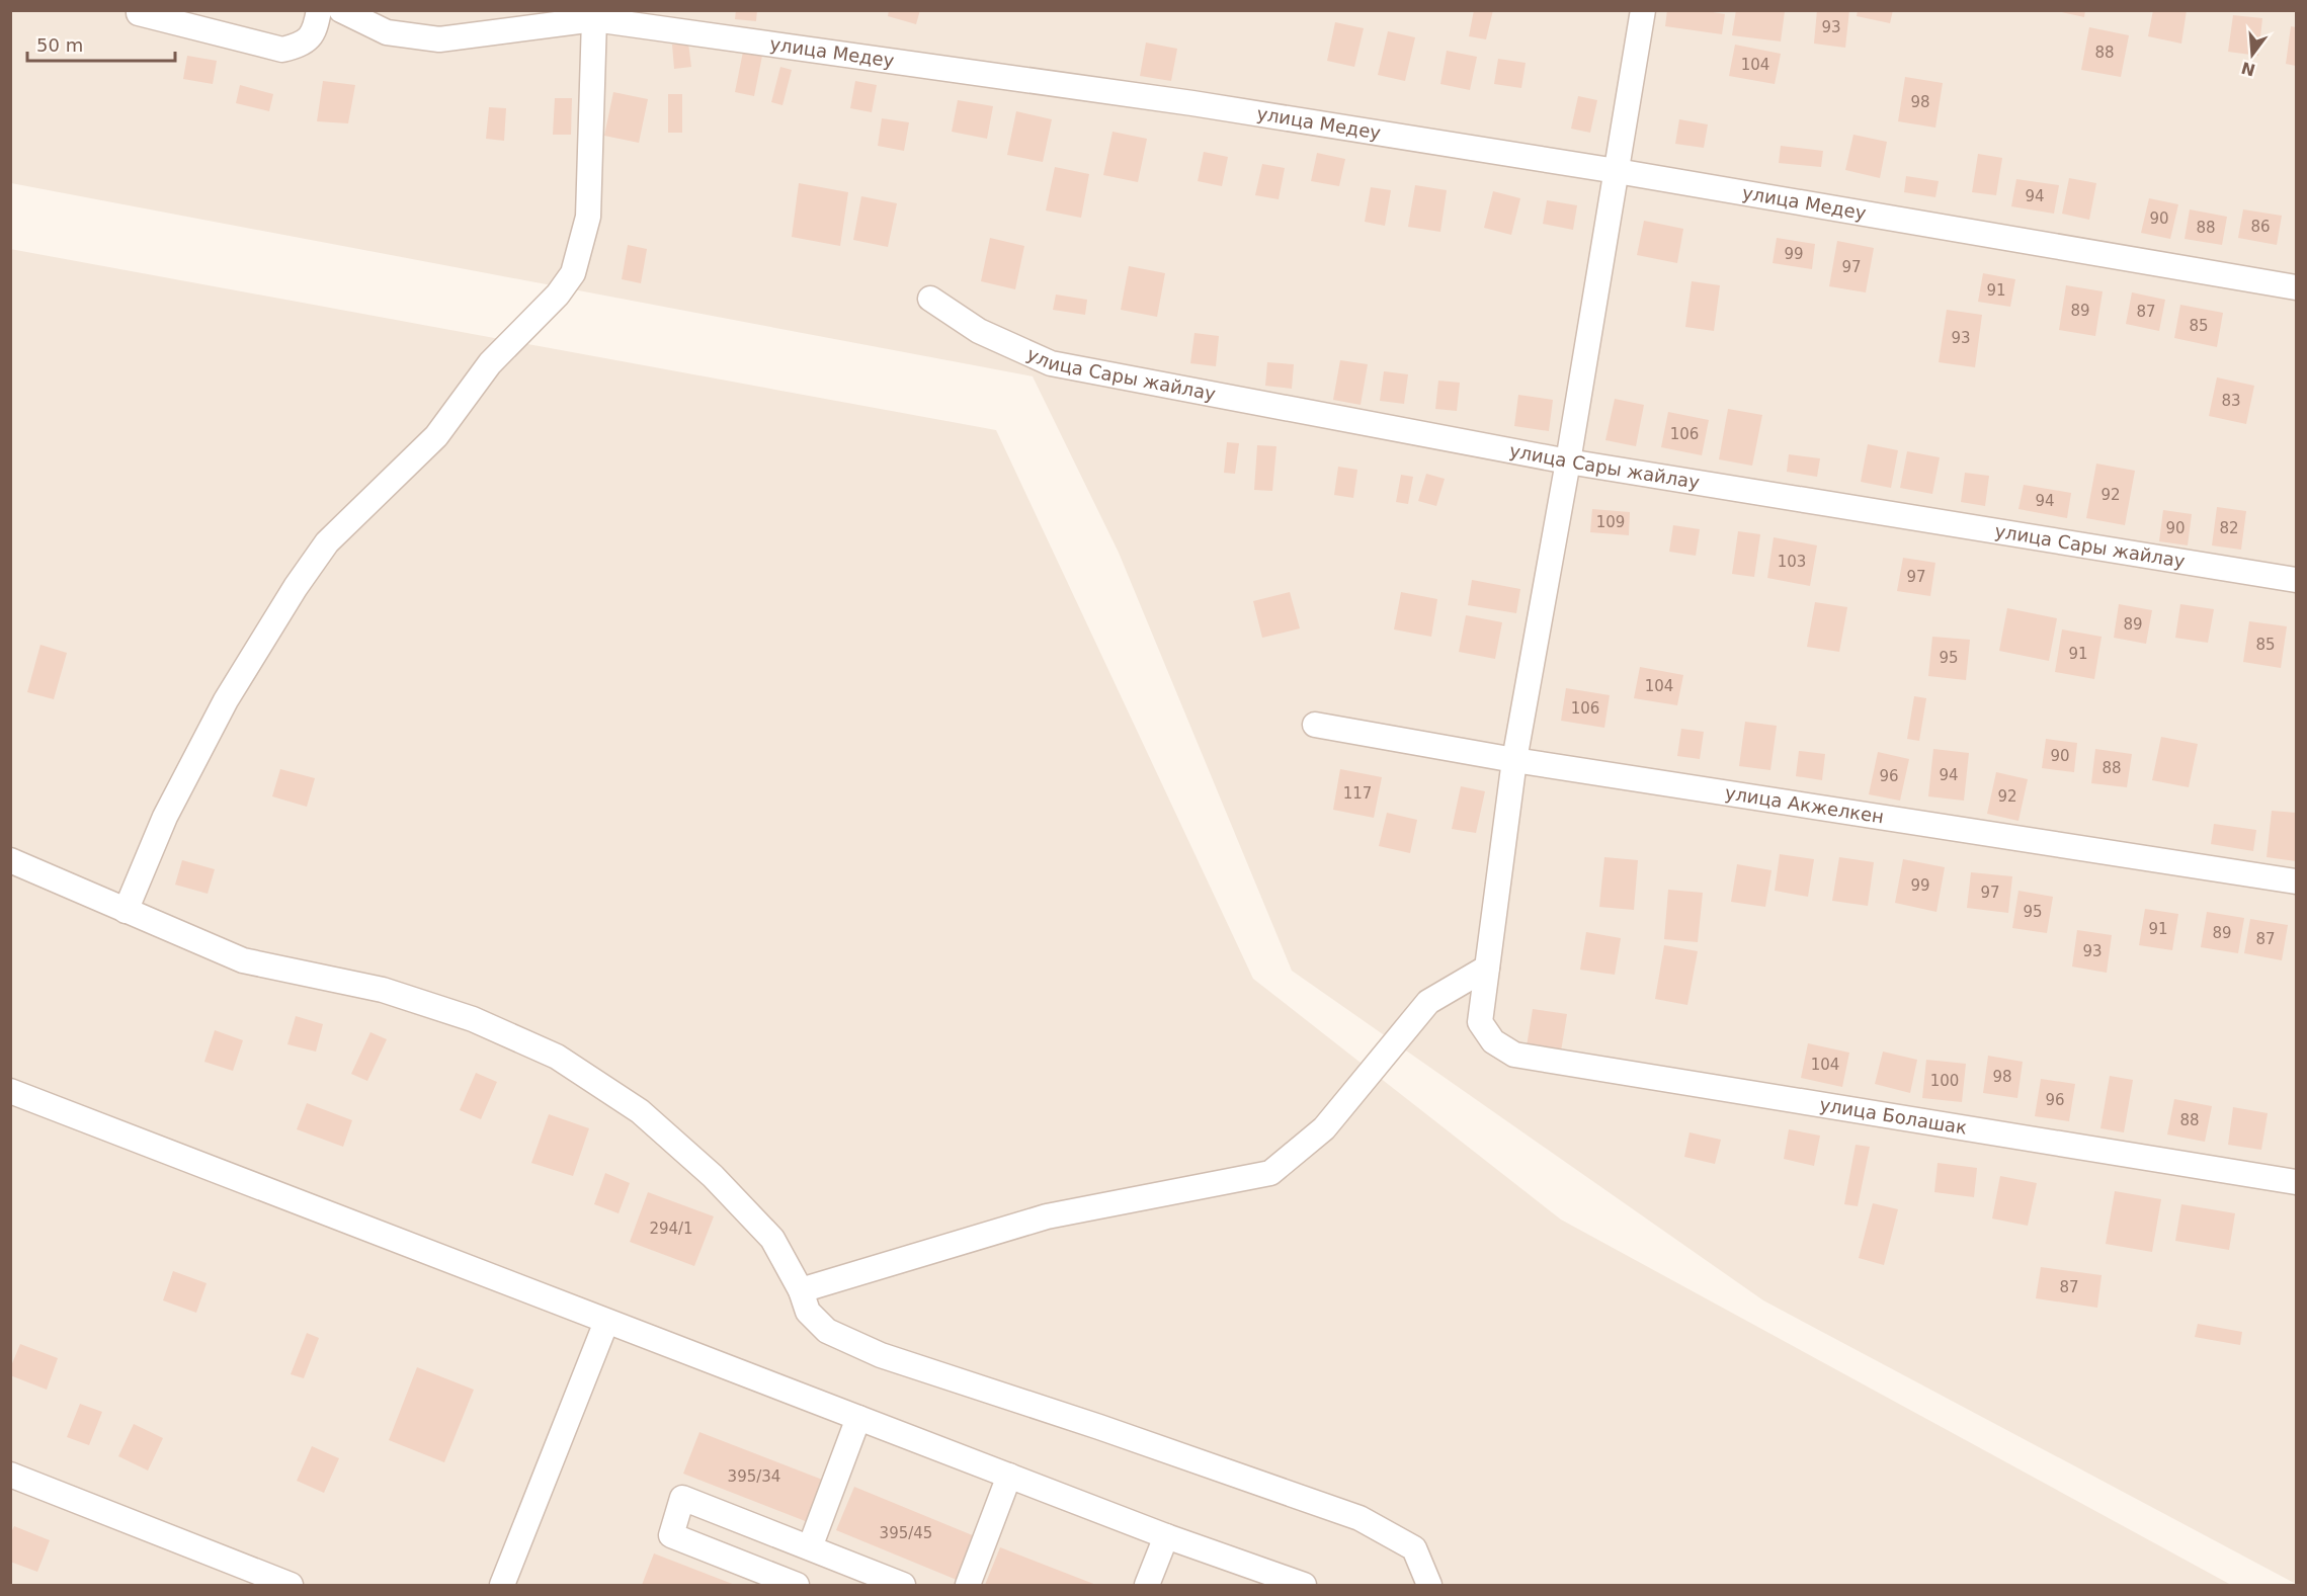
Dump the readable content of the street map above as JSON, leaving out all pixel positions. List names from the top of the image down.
{
  "streets": {
    "street": [
      "улица Медеу",
      "улица Сары жайлау",
      "улица Акжелкен",
      "улица Болашак"
    ]
  },
  "house_numbers": [
    "93",
    "88",
    "104",
    "98",
    "94",
    "90",
    "86",
    "88",
    "99",
    "97",
    "91",
    "89",
    "87",
    "85",
    "93",
    "83",
    "106",
    "92",
    "94",
    "109",
    "90",
    "82",
    "103",
    "97",
    "89",
    "85",
    "91",
    "95",
    "104",
    "106",
    "90",
    "88",
    "94",
    "96",
    "117",
    "92",
    "99",
    "97",
    "95",
    "91",
    "89",
    "87",
    "93",
    "104",
    "98",
    "100",
    "96",
    "88",
    "294/1",
    "87",
    "395/34",
    "395/45"
  ],
  "scale_bar": "50 m",
  "north": "bottom"
}
